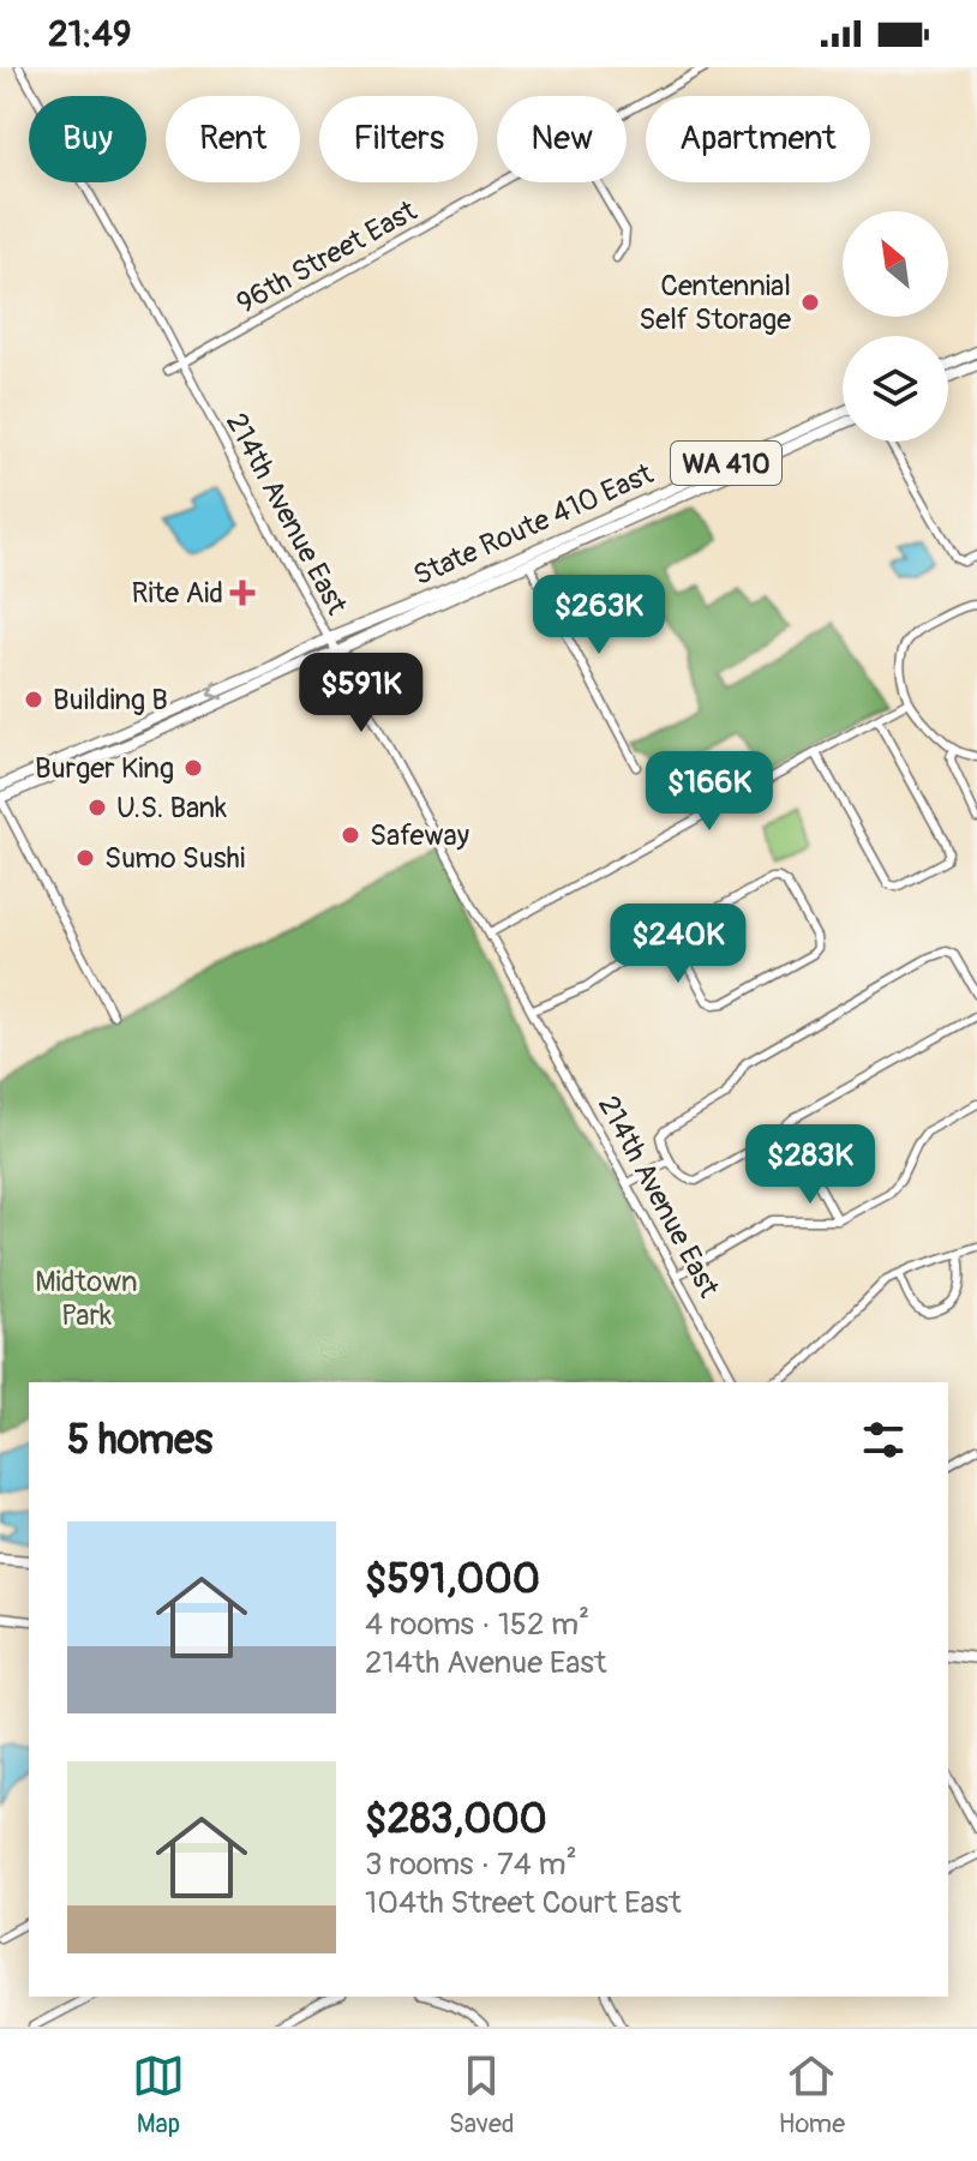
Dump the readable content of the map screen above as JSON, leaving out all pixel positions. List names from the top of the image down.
{
  "streets": {
    "main road": ["WA 410", "State Route 410 East"],
    "street": ["96th Street East", "214th Avenue East"]
  },
  "crossings": [
    ["96th Street East", "214th Avenue East"],
    ["WA 410", "214th Avenue East"],
    ["WA 410", "State Route 410 East"],
    ["214th Avenue East", "State Route 410 East"]
  ],
  "parks": ["Midtown Park"],
  "places": {
    "other": [
      "Centennial Self Storage",
      "Building B",
      "Burger King",
      "U.S. Bank",
      "Safeway",
      "Sumo Sushi"
    ],
    "health": ["Rite Aid"]
  },
  "north": "top left",
  "page": {
    "status": "21:49",
    "chip": [
      "Buy",
      "Rent",
      "Filters",
      "New",
      "Apartment"
    ],
    "price": [
      "$263K",
      "$591K",
      "$166K",
      "$240K",
      "$283K"
    ],
    "heading": "5 homes",
    "list": [
      {
        "name": "$591,000",
        "note": "4 rooms · 152 m² · 214th Avenue East"
      },
      {
        "name": "$283,000",
        "note": "3 rooms · 74 m² · 104th Street Court East"
      }
    ],
    "tabs": ["Map", "Saved", "Home"]
  }
}
